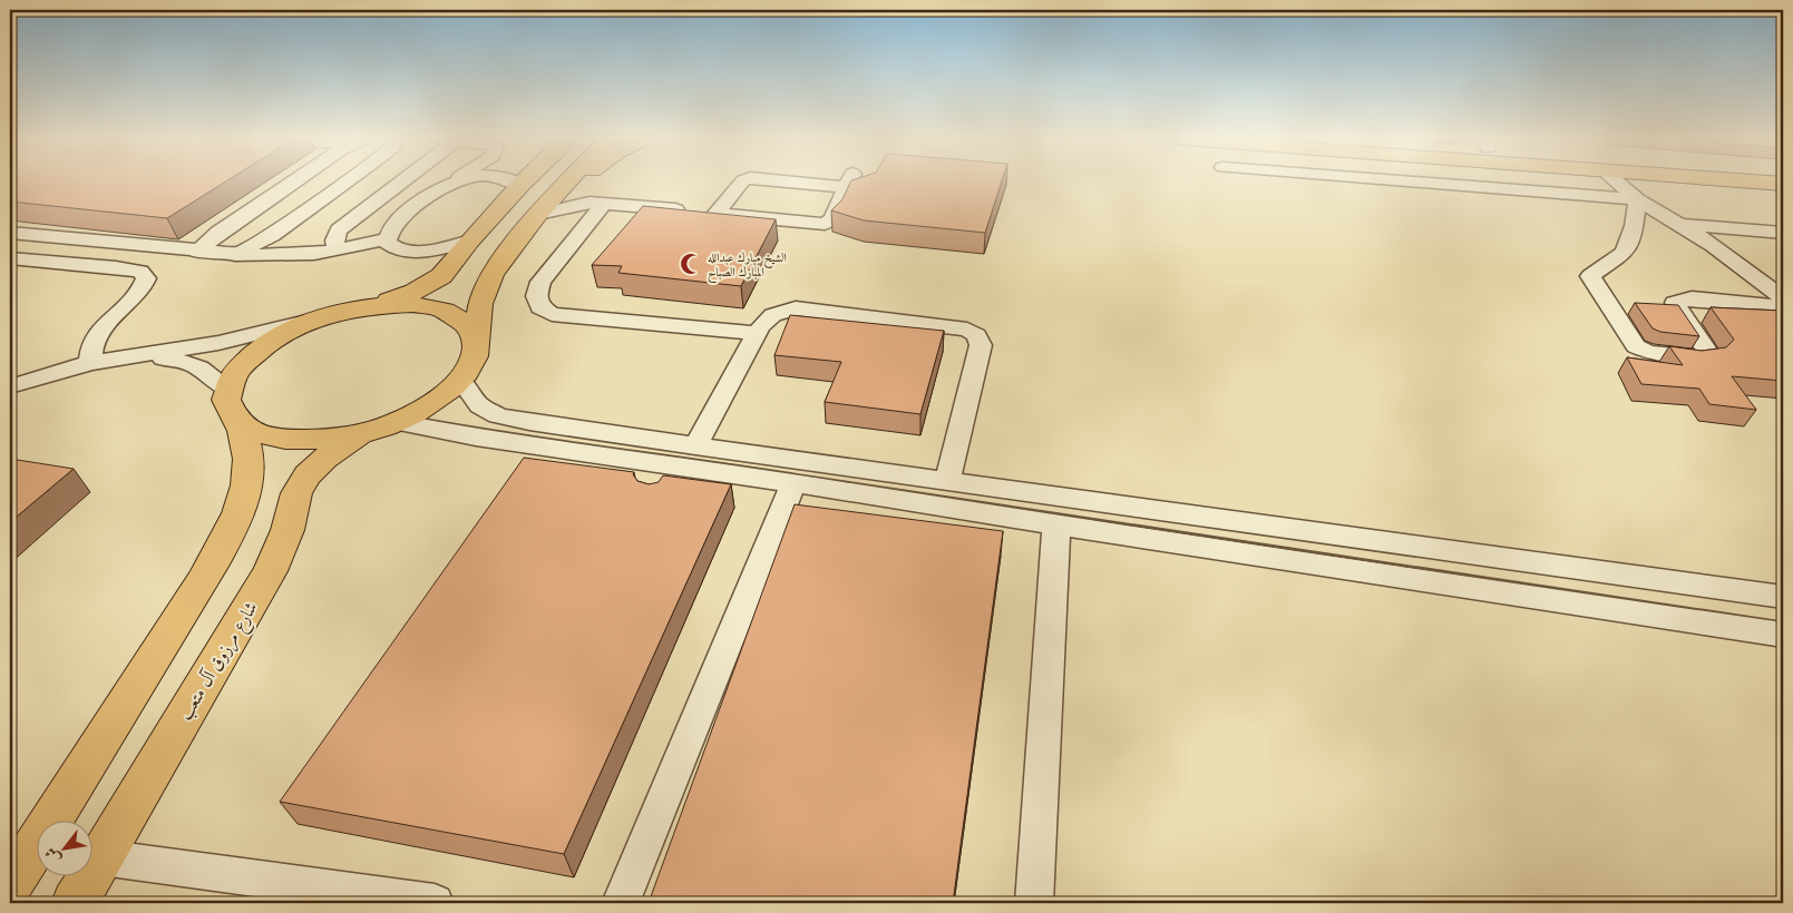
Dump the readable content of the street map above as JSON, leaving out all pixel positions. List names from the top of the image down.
{
  "streets": {
    "main road": ["شارع مرزوق آل متعب"]
  },
  "places": {
    "mosque": ["الشيخ مبارك عبدالله المبارك الصباح"]
  },
  "north": "bottom left"
}
